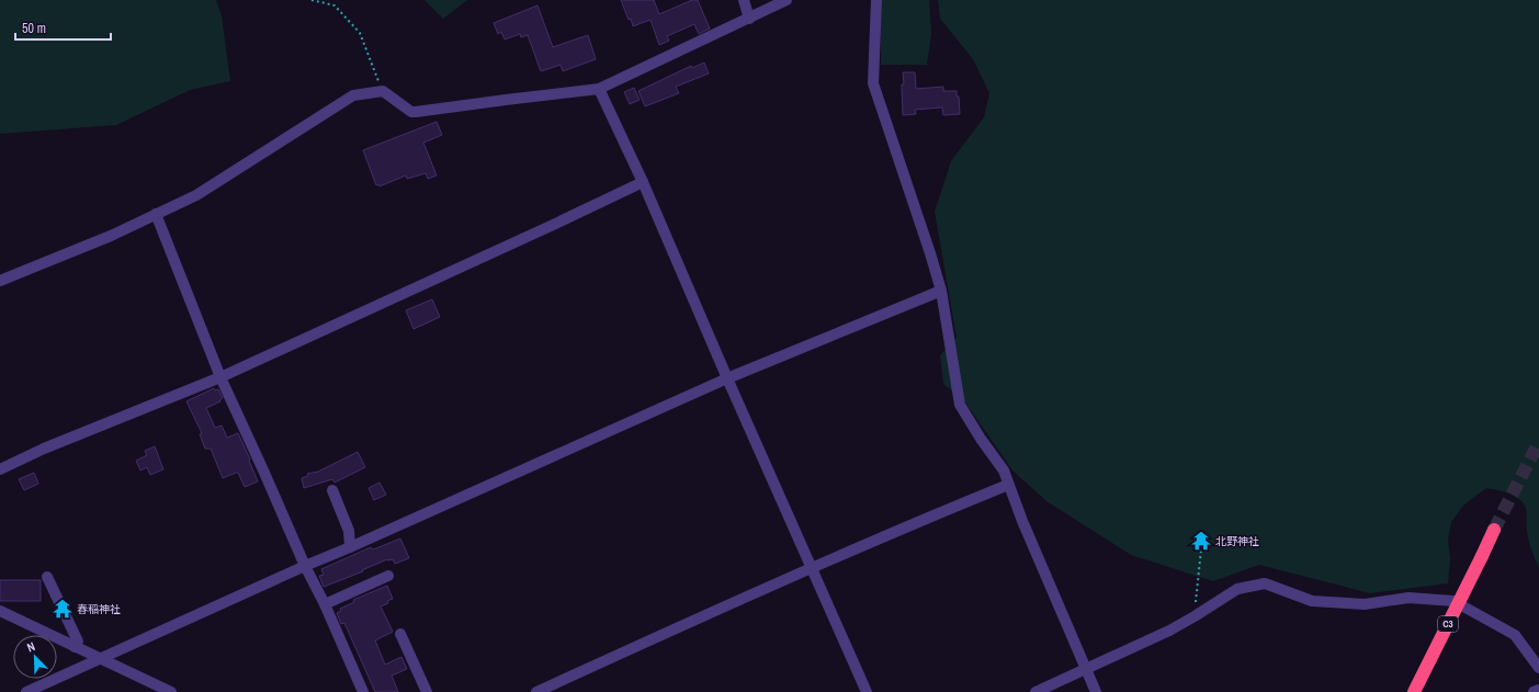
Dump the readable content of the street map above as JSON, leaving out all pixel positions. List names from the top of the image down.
{
  "streets": {
    "highway": ["C3"]
  },
  "places": {
    "temple": ["北野神社", "春稲神社"]
  },
  "scale_bar": "50 m",
  "north": "top left"
}
